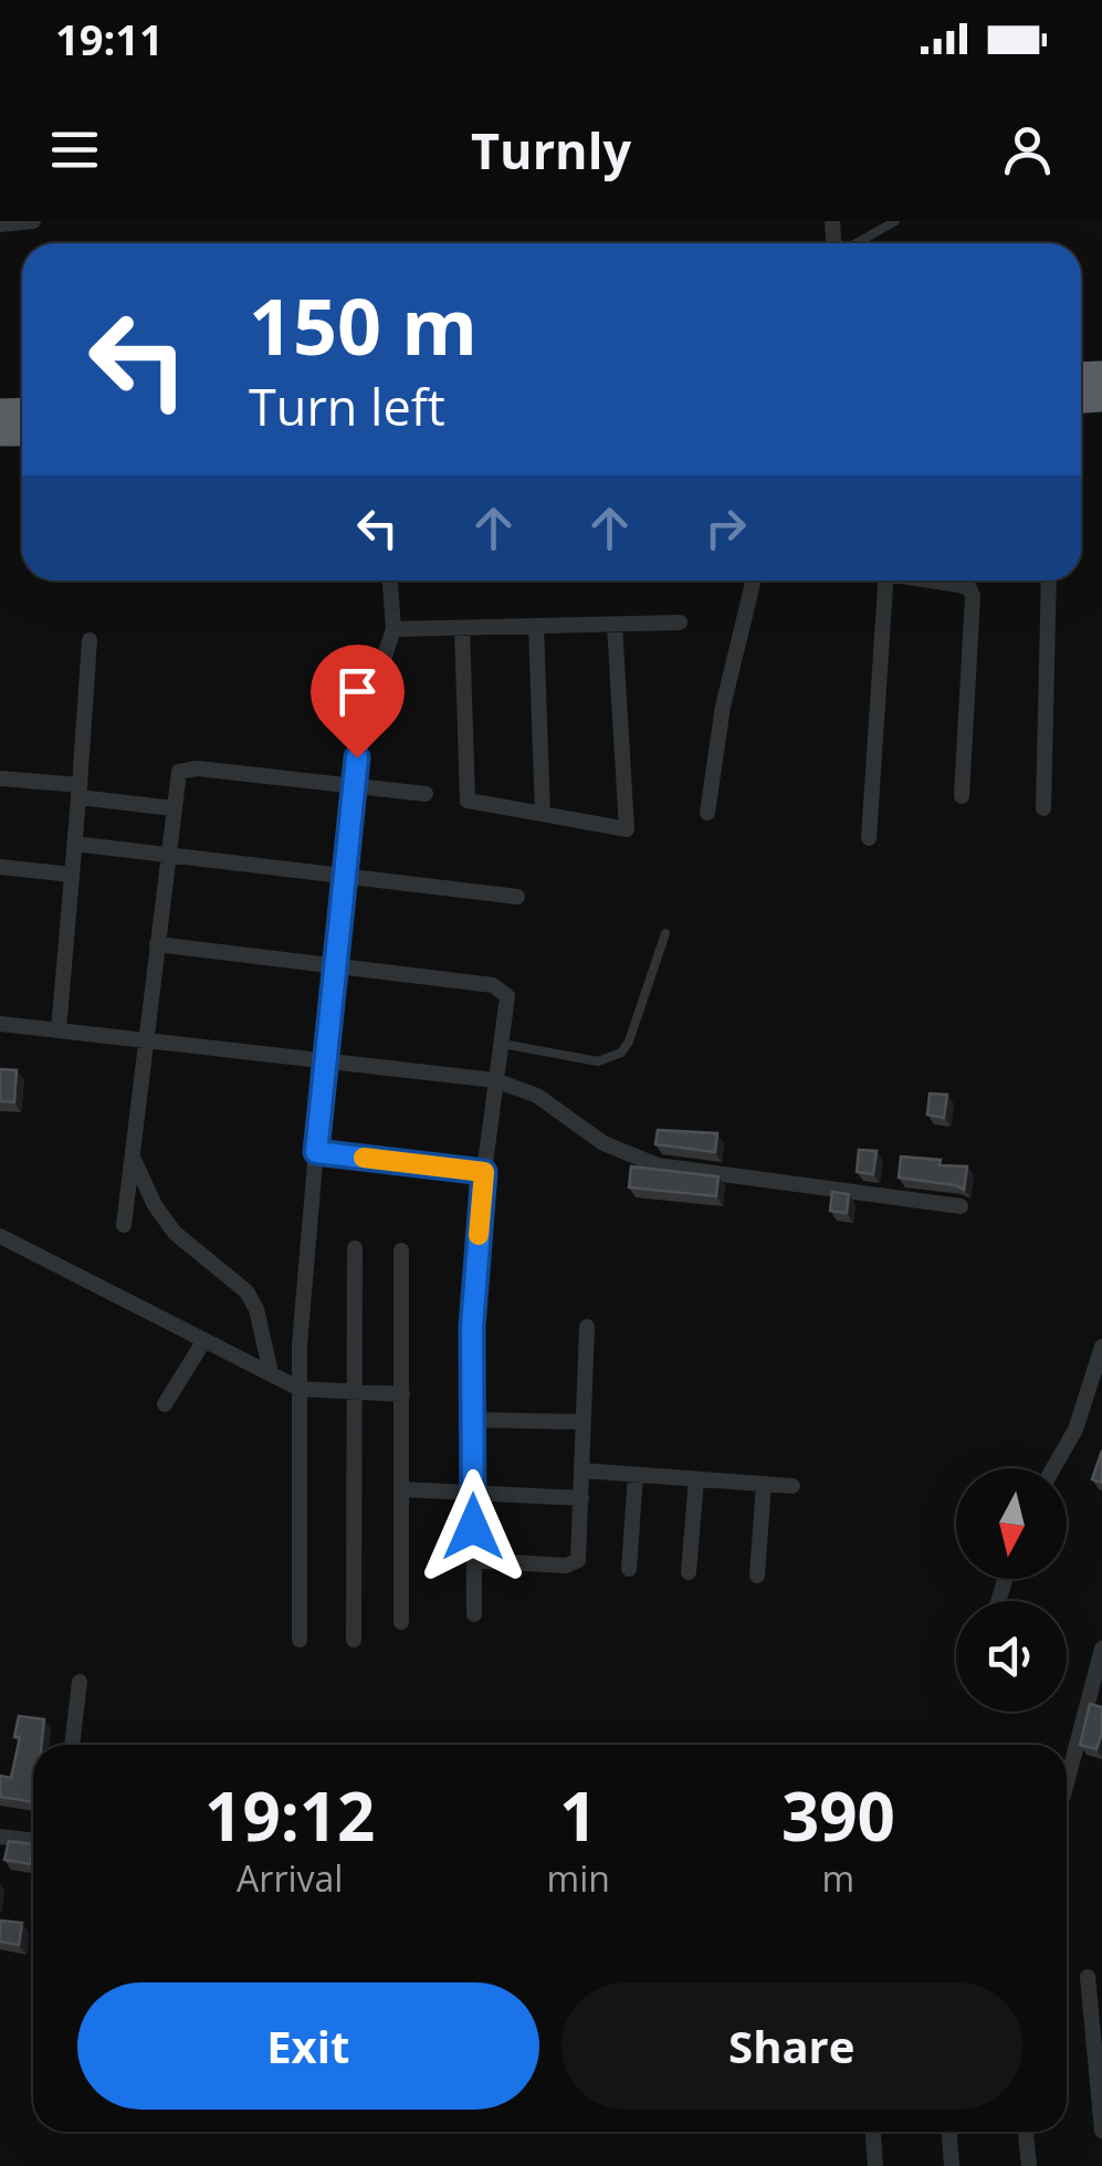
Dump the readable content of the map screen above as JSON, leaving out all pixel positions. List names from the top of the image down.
{
  "north": "bottom",
  "page": {
    "status": "19:11",
    "header": "Turnly",
    "turn": ["150 m", "Turn left"],
    "eta": [
      "19:12",
      "Arrival",
      "1",
      "min",
      "390",
      "m"
    ],
    "buttons": ["Exit", "Share"]
  }
}
